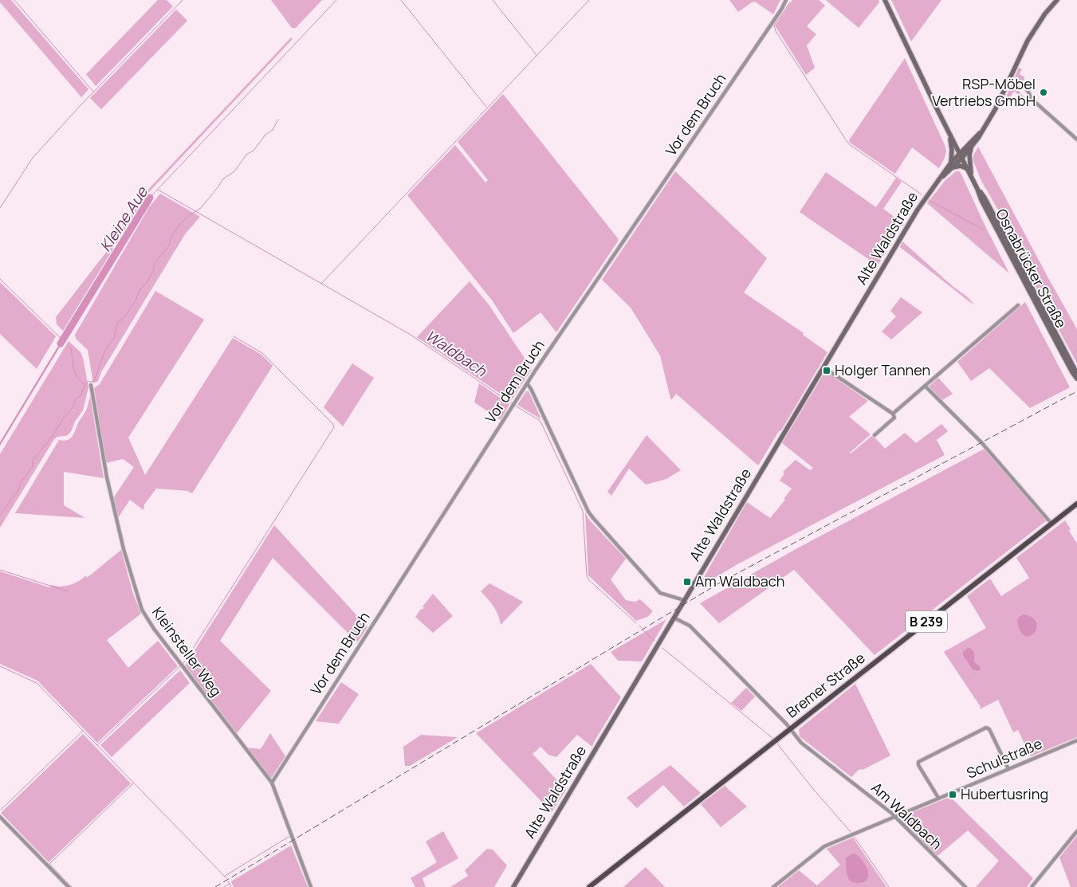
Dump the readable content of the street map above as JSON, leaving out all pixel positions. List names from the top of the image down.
{
  "streets": {
    "main road": ["B 239", "Bremer Straße"],
    "street": [
      "Vor dem Bruch",
      "Alte Waldstraße",
      "Osnabrücker Straße",
      "Kleinsteller Weg",
      "Schulstraße",
      "Am Waldbach"
    ]
  },
  "crossings": [
    ["Vor dem Bruch", "Kleinsteller Weg"],
    ["Alte Waldstraße", "Osnabrücker Straße"],
    ["Alte Waldstraße", "Am Waldbach"],
    ["Bremer Straße", "Am Waldbach"],
    ["Schulstraße", "Am Waldbach"]
  ],
  "water": ["Kleine Aue", "Waldbach"],
  "places": {
    "other": ["RSP-Möbel Vertriebs GmbH"],
    "transit": ["Holger Tannen", "Am Waldbach", "Hubertusring"]
  }
}
